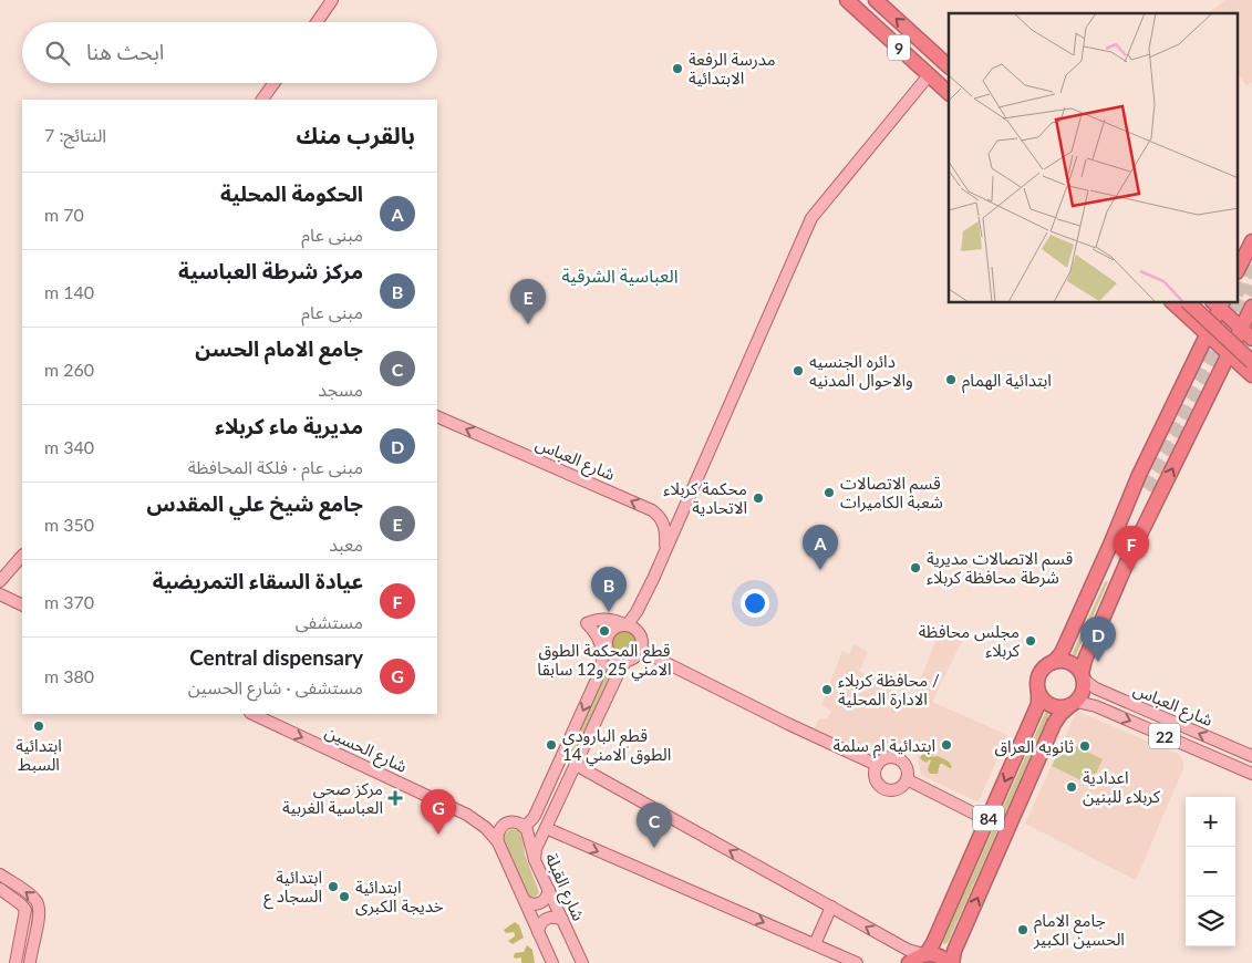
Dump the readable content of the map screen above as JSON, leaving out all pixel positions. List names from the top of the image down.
{
  "streets": {
    "highway": ["9", "84"],
    "main road": [
      "شارع العباس",
      "22",
      "شارع الحسين",
      "شارع القبلة"
    ]
  },
  "crossings": [
    ["شارع العباس", "84"]
  ],
  "one_way": ["شارع الحسين"],
  "districts": ["العباسية الشرقية"],
  "places": {
    "other": [
      "مدرسة الرفعة الابتدائية",
      "دائره الجنسيه والاحوال المدنيه",
      "ابتدائية الهمام",
      "قسم الاتصالات شعبة الكاميرات",
      "محكمة كربلاء الاتحادية",
      "قسم الاتصالات مديرية شرطة محافظة كربلاء",
      "قطع المحكمة الطوق الامني 25 و12 سابقا",
      "مجلس محافظة كربلاء",
      "محافظة كربلاء / الادارة المحلية",
      "ابتدائية السبط",
      "قطع البارودي الطوق الامني 14",
      "ابتدائية ام سلمة",
      "ثانويه العراق",
      "اعدادية كربلاء للبنين",
      "ابتدائية السجاد ع",
      "ابتدائية خديجة الكبرى",
      "جامع الامام الحسين الكبير"
    ],
    "health": ["مركز صحي العباسية الغربية"]
  },
  "page": {
    "search": "ابحث هنا",
    "heading": ["بالقرب منك", "النتائج: 7"],
    "list": [
      {
        "mark": "A",
        "name": "الحكومة المحلية",
        "note": "مبنى عام",
        "value": "70 m"
      },
      {
        "mark": "B",
        "name": "مركز شرطة العباسية",
        "note": "مبنى عام",
        "value": "140 m"
      },
      {
        "mark": "C",
        "name": "جامع الامام الحسن",
        "note": "مسجد",
        "value": "260 m"
      },
      {
        "mark": "D",
        "name": "مديرية ماء كربلاء",
        "note": "مبنى عام · فلكة المحافظة",
        "value": "340 m"
      },
      {
        "mark": "E",
        "name": "جامع شيخ علي المقدس",
        "note": "معبد",
        "value": "350 m"
      },
      {
        "mark": "F",
        "name": "عيادة السقاء التمريضية",
        "note": "مستشفى",
        "value": "370 m"
      },
      {
        "mark": "G",
        "name": "Central dispensary",
        "note": "مستشفى · شارع الحسين",
        "value": "380 m"
      }
    ],
    "pins": [
      "E",
      "A",
      "F",
      "B",
      "D",
      "G",
      "C"
    ],
    "map_buttons": ["+", "−"]
  }
}
